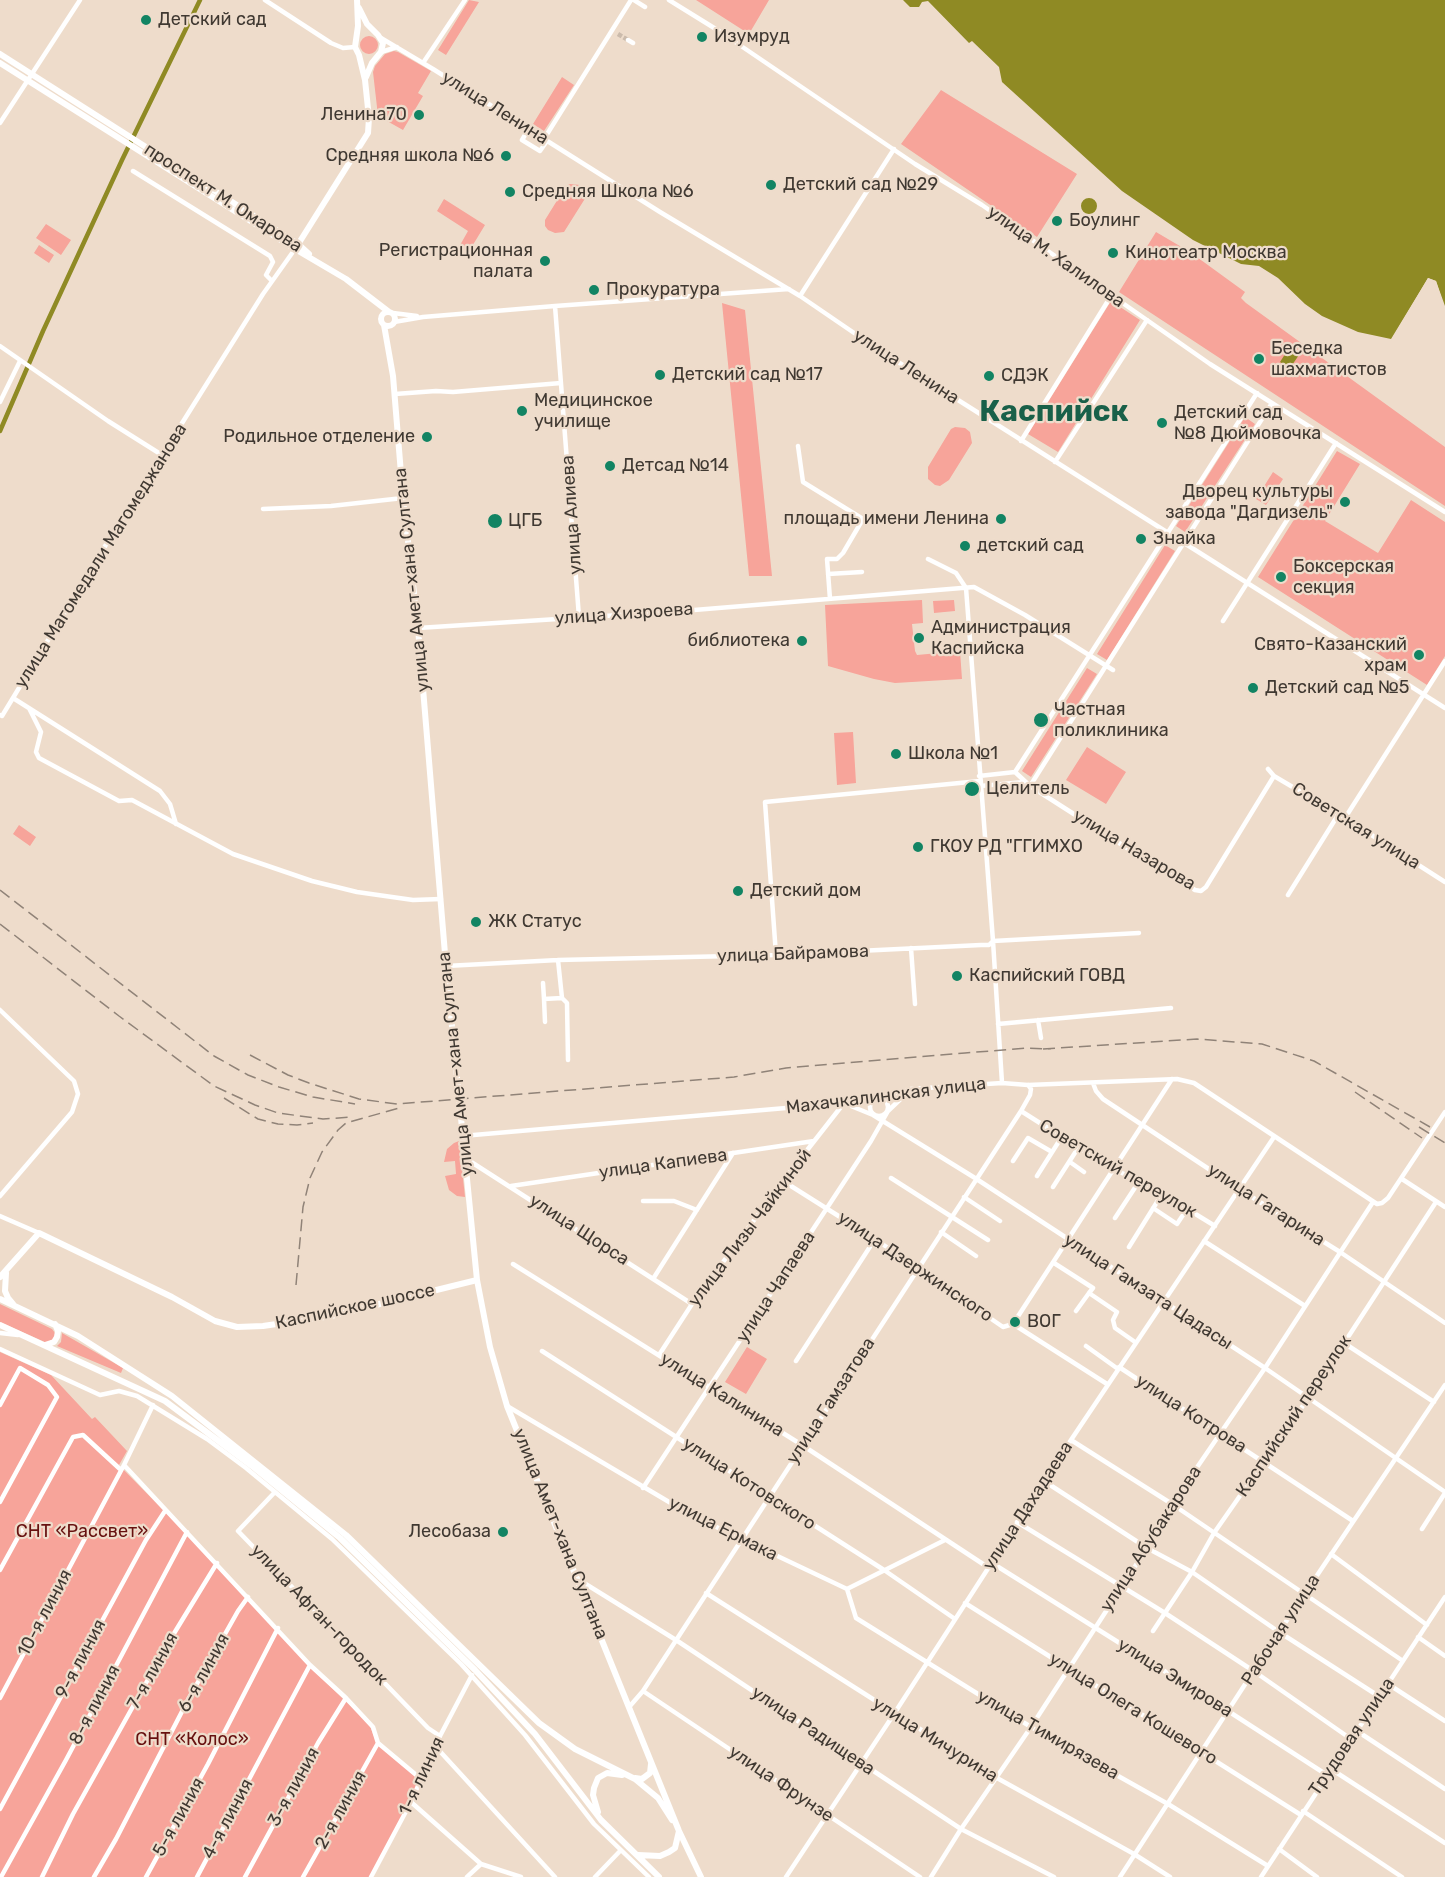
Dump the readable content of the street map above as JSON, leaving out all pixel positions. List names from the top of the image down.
{
  "streets": {
    "main road": ["проспект М. Омарова", "улица Амет-хана Султана", "Каспийское шоссе"],
    "street": [
      "улица Ленина",
      "улица М. Халилова",
      "улица Алиева",
      "улица Магомедали Магомеджановa",
      "улица Хизроева",
      "Советская улица",
      "улица Назарова",
      "улица Байрамова",
      "Махачкалинская улица",
      "улица Капиева",
      "Советский переулок",
      "улица Гагарина",
      "улица Лизы Чайкиной",
      "улица Щорса",
      "улица Дзержинского",
      "улица Чапаева",
      "улица Гамзата Цадасы",
      "улица Калинина",
      "улица Гамзатова",
      "улица Котрова",
      "Каспийский переулок",
      "улица Котовского",
      "улица Дахадаева",
      "улица Ермака",
      "улица Абубакарова",
      "10-я линия",
      "улица Афган-городок",
      "Рабочая улица",
      "9-я линия",
      "7-я линия",
      "6-я линия",
      "улица Эмирова",
      "8-я линия",
      "улица Олега Кошевого",
      "улица Радищева",
      "улица Тимирязева",
      "Трудовая улица",
      "улица Мичурина",
      "1-я линия",
      "улица Фрунзе",
      "3-я линия",
      "2-я линия",
      "5-я линия",
      "4-я линия"
    ]
  },
  "crossings": [
    ["проспект М. Омарова", "улица Магомедали Магомеджановa"],
    ["улица Алиева", "улица Хизроева"],
    ["улица Амет-хана Султана", "улица Хизроева"],
    ["улица Амет-хана Султана", "улица Байрамова"],
    ["улица Амет-хана Султана", "Махачкалинская улица"],
    ["улица Амет-хана Султана", "улица Щорса"],
    ["улица Амет-хана Султана", "Каспийское шоссе"],
    ["улица Амет-хана Султана", "улица Гамзатова"],
    ["улица Амет-хана Султана", "улица Ермака"],
    ["улица Амет-хана Султана", "улица Радищева"],
    ["Советская улица", "улица Назарова"],
    ["Махачкалинская улица", "улица Гагарина"],
    ["Махачкалинская улица", "улица Лизы Чайкиной"],
    ["Махачкалинская улица", "улица Чапаева"],
    ["Махачкалинская улица", "улица Гамзата Цадасы"],
    ["Махачкалинская улица", "улица Гамзатова"],
    ["Махачкалинская улица", "улица Дахадаева"],
    ["Махачкалинская улица", "улица Абубакарова"],
    ["улица Капиева", "улица Лизы Чайкиной"],
    ["улица Капиева", "улица Щорса"],
    ["Советский переулок", "улица Гамзатова"],
    ["Советский переулок", "улица Дахадаева"],
    ["улица Гагарина", "Каспийский переулок"],
    ["улица Гагарина", "улица Дахадаева"],
    ["улица Гагарина", "улица Абубакарова"],
    ["улица Лизы Чайкиной", "улица Щорса"],
    ["улица Лизы Чайкиной", "улица Дзержинского"],
    ["улица Лизы Чайкиной", "улица Гамзата Цадасы"],
    ["улица Лизы Чайкиной", "улица Калинина"],
    ["улица Дзержинского", "улица Чапаева"],
    ["улица Дзержинского", "улица Гамзатова"],
    ["улица Дзержинского", "улица Дахадаева"],
    ["улица Чапаева", "улица Гамзата Цадасы"],
    ["улица Чапаева", "улица Калинина"],
    ["улица Чапаева", "улица Котовского"],
    ["улица Чапаева", "улица Ермака"],
    ["улица Гамзата Цадасы", "улица Гамзатова"],
    ["улица Гамзата Цадасы", "Каспийский переулок"],
    ["улица Гамзата Цадасы", "улица Дахадаева"],
    ["улица Гамзата Цадасы", "улица Абубакарова"],
    ["улица Гамзата Цадасы", "Рабочая улица"],
    ["улица Калинина", "улица Гамзатова"],
    ["улица Калинина", "улица Дахадаева"],
    ["улица Калинина", "улица Эмирова"],
    ["улица Гамзатова", "улица Котовского"],
    ["улица Гамзатова", "улица Ермака"],
    ["улица Гамзатова", "улица Радищева"],
    ["улица Гамзатова", "улица Мичурина"],
    ["улица Гамзатова", "улица Фрунзе"],
    ["улица Котрова", "Каспийский переулок"],
    ["улица Котрова", "улица Дахадаева"],
    ["улица Котрова", "улица Абубакарова"],
    ["улица Котрова", "Рабочая улица"],
    ["улица Котовского", "улица Дахадаева"],
    ["улица Дахадаева", "улица Эмирова"],
    ["улица Дахадаева", "улица Олега Кошевого"],
    ["улица Дахадаева", "улица Радищева"],
    ["улица Дахадаева", "улица Тимирязева"],
    ["улица Дахадаева", "улица Мичурина"],
    ["улица Дахадаева", "улица Фрунзе"],
    ["улица Ермака", "улица Тимирязева"],
    ["улица Абубакарова", "улица Эмирова"],
    ["улица Абубакарова", "улица Олега Кошевого"],
    ["улица Абубакарова", "улица Радищева"],
    ["улица Абубакарова", "улица Тимирязева"],
    ["улица Абубакарова", "улица Мичурина"],
    ["улица Афган-городок", "1-я линия"],
    ["Рабочая улица", "улица Эмирова"],
    ["Рабочая улица", "улица Олега Кошевого"],
    ["Рабочая улица", "улица Тимирязева"],
    ["Рабочая улица", "улица Мичурина"],
    ["улица Эмирова", "Трудовая улица"],
    ["улица Олега Кошевого", "Трудовая улица"],
    ["улица Тимирязева", "Трудовая улица"]
  ],
  "districts": ["Каспийск"],
  "parks": ["СНТ «Рассвет»", "СНТ «Колос»"],
  "places": [
    "Детский сад",
    "Изумруд",
    "Ленина70",
    "Средняя школа №6",
    "Детский сад №29",
    "Средняя Школа №6",
    "Боулинг",
    "Кинотеатр Москва",
    "Регистрационная палата",
    "Прокуратура",
    "Беседка шахматистов",
    "Детский сад №17",
    "СДЭК",
    "Медицинское училище",
    "Детский сад №8 Дюймовочка",
    "Родильное отделение",
    "Детсад №14",
    "Дворец культуры завода \"Дагдизель\"",
    "площадь имени Ленина",
    "ЦГБ",
    "Знайка",
    "детский сад",
    "Боксерская секция",
    "Администрация Каспийска",
    "библиотека",
    "Свято-Казанский храм",
    "Детский сад №5",
    "Частная поликлиника",
    "Школа №1",
    "Целитель",
    "ГКОУ РД \"ГГИМХО",
    "Детский дом",
    "ЖК Статус",
    "Каспийский ГОВД",
    "ВОГ",
    "Лесобаза"
  ]
}
